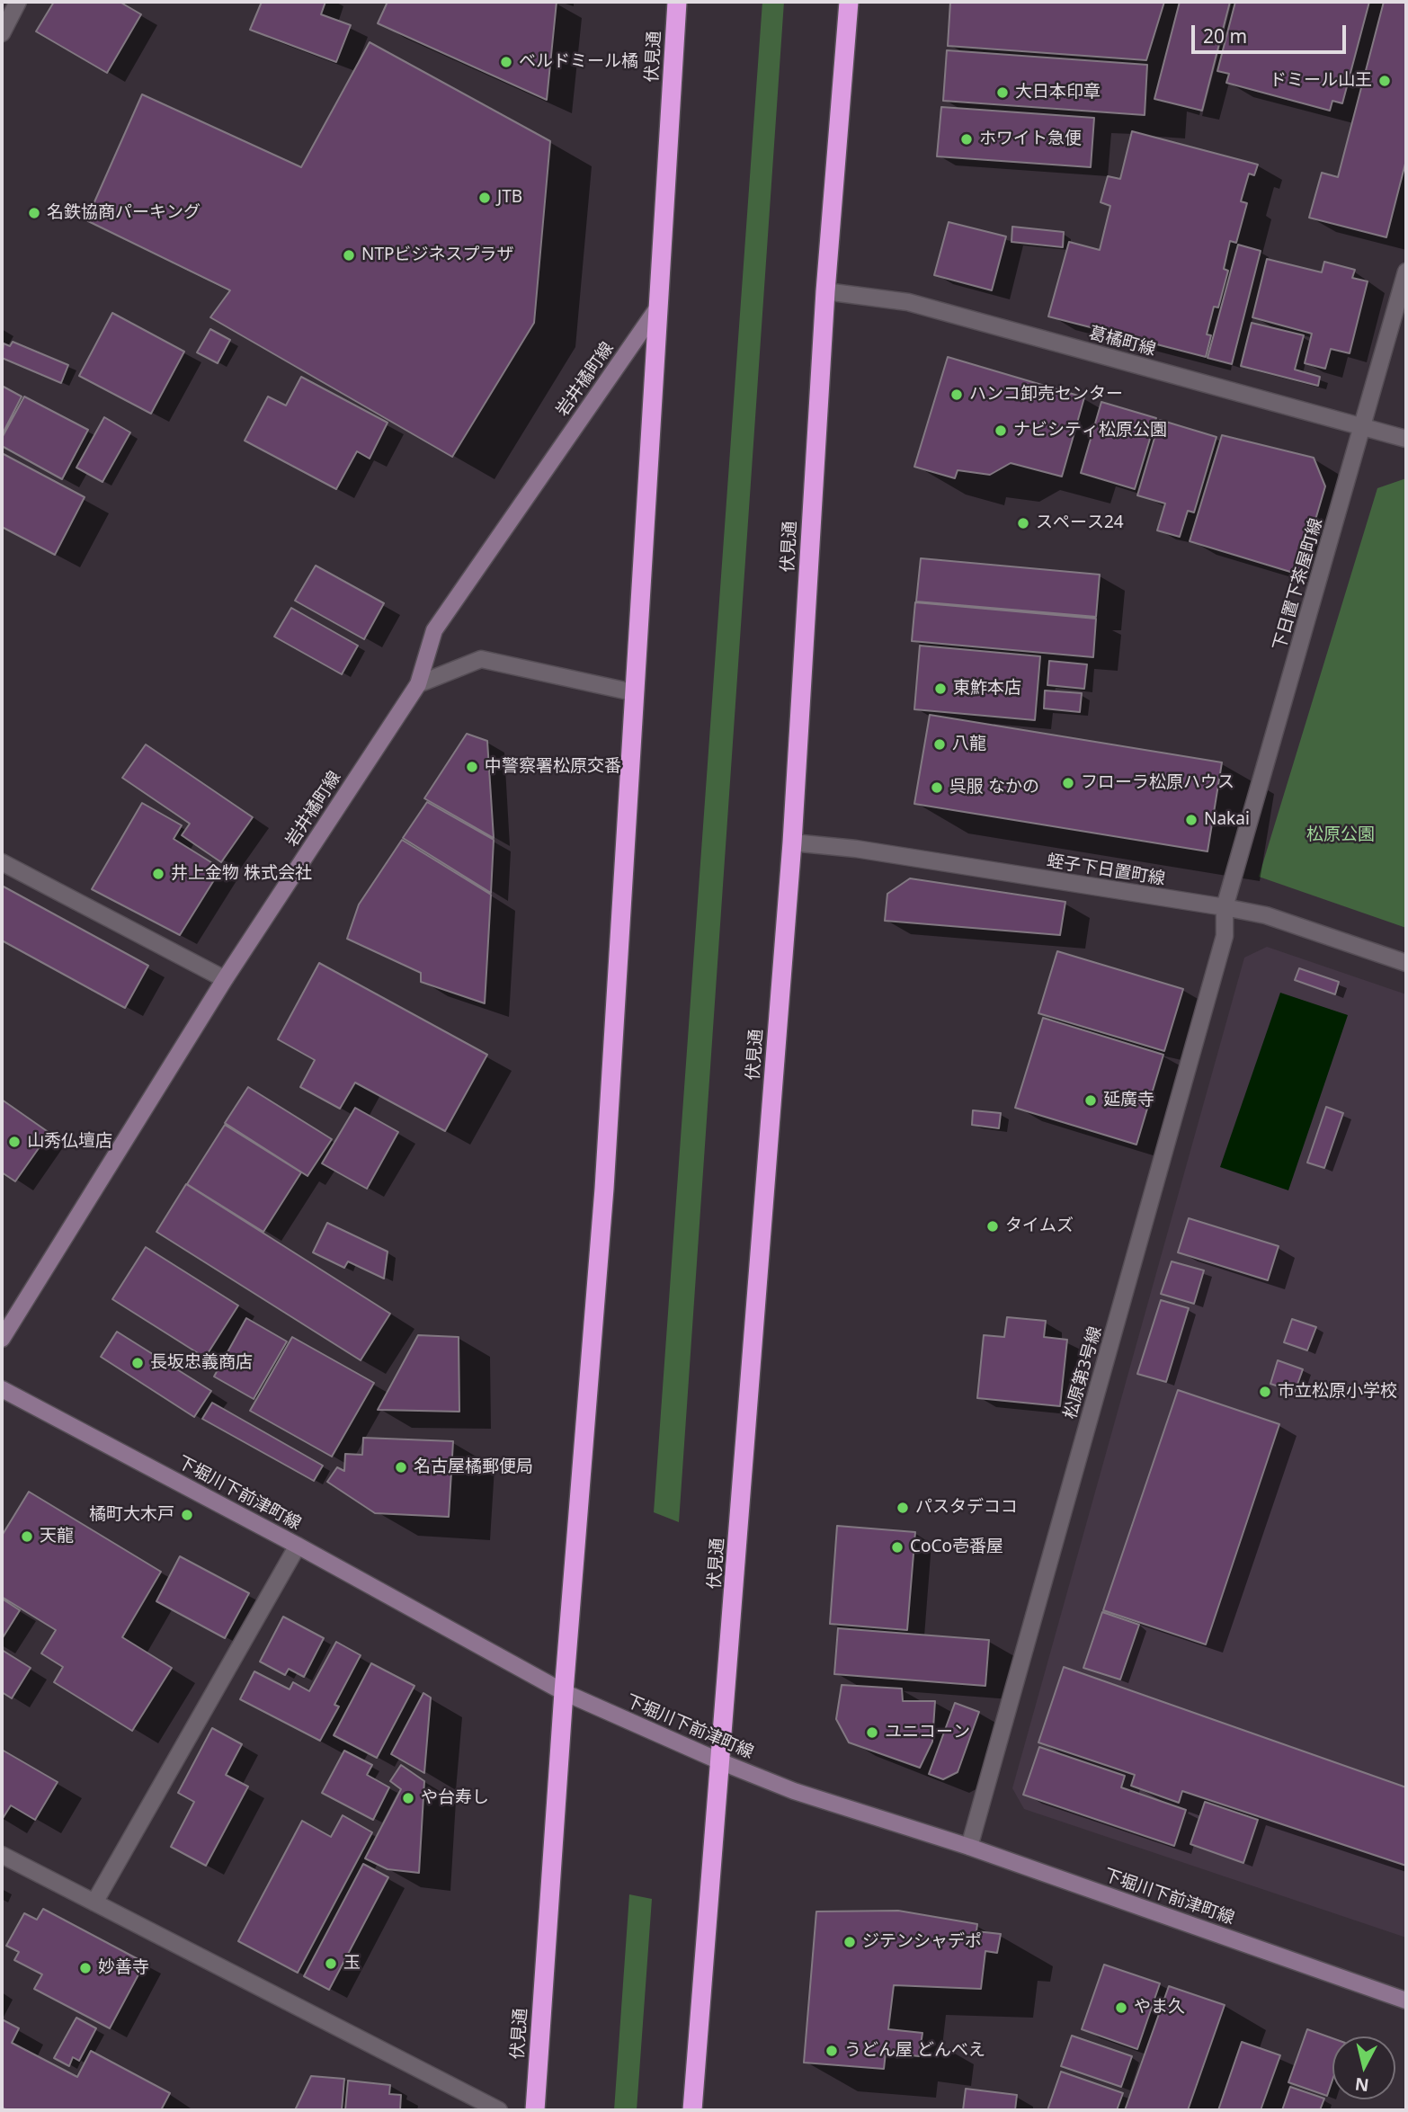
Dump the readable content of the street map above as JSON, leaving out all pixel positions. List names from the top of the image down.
{
  "streets": {
    "highway": ["伏見通"],
    "street": [
      "葛橘町線",
      "岩井橘町線",
      "下日置下茶屋町線",
      "蛭子下日置町線",
      "松原第3号線",
      "下堀川下前津町線"
    ]
  },
  "crossings": [
    ["伏見通", "葛橘町線"],
    ["伏見通", "岩井橘町線"],
    ["伏見通", "蛭子下日置町線"],
    ["伏見通", "下堀川下前津町線"],
    ["葛橘町線", "下日置下茶屋町線"],
    ["下日置下茶屋町線", "蛭子下日置町線"],
    ["下日置下茶屋町線", "松原第3号線"],
    ["蛭子下日置町線", "松原第3号線"],
    ["松原第3号線", "下堀川下前津町線"]
  ],
  "parks": ["松原公園"],
  "places": [
    "ベルドミール橘",
    "ドミール山王",
    "大日本印章",
    "ホワイト急便",
    "JTB",
    "名鉄協商パーキング",
    "NTPビジネスプラザ",
    "ハンコ卸売センター",
    "ナビシティ松原公園",
    "スペース24",
    "東鮓本店",
    "八龍",
    "中警察署松原交番",
    "フローラ松原ハウス",
    "呉服 なかの",
    "Nakai",
    "井上金物 株式会社",
    "延廣寺",
    "山秀仏壇店",
    "タイムズ",
    "長坂忠義商店",
    "市立松原小学校",
    "名古屋橘郵便局",
    "パスタデココ",
    "橘町大木戸",
    "天龍",
    "CoCo壱番屋",
    "ユニコーン",
    "や台寿し",
    "ジテンシャデポ",
    "玉",
    "妙善寺",
    "やま久",
    "うどん屋 どんべえ"
  ],
  "scale_bar": "20 m",
  "north": "bottom"
}
